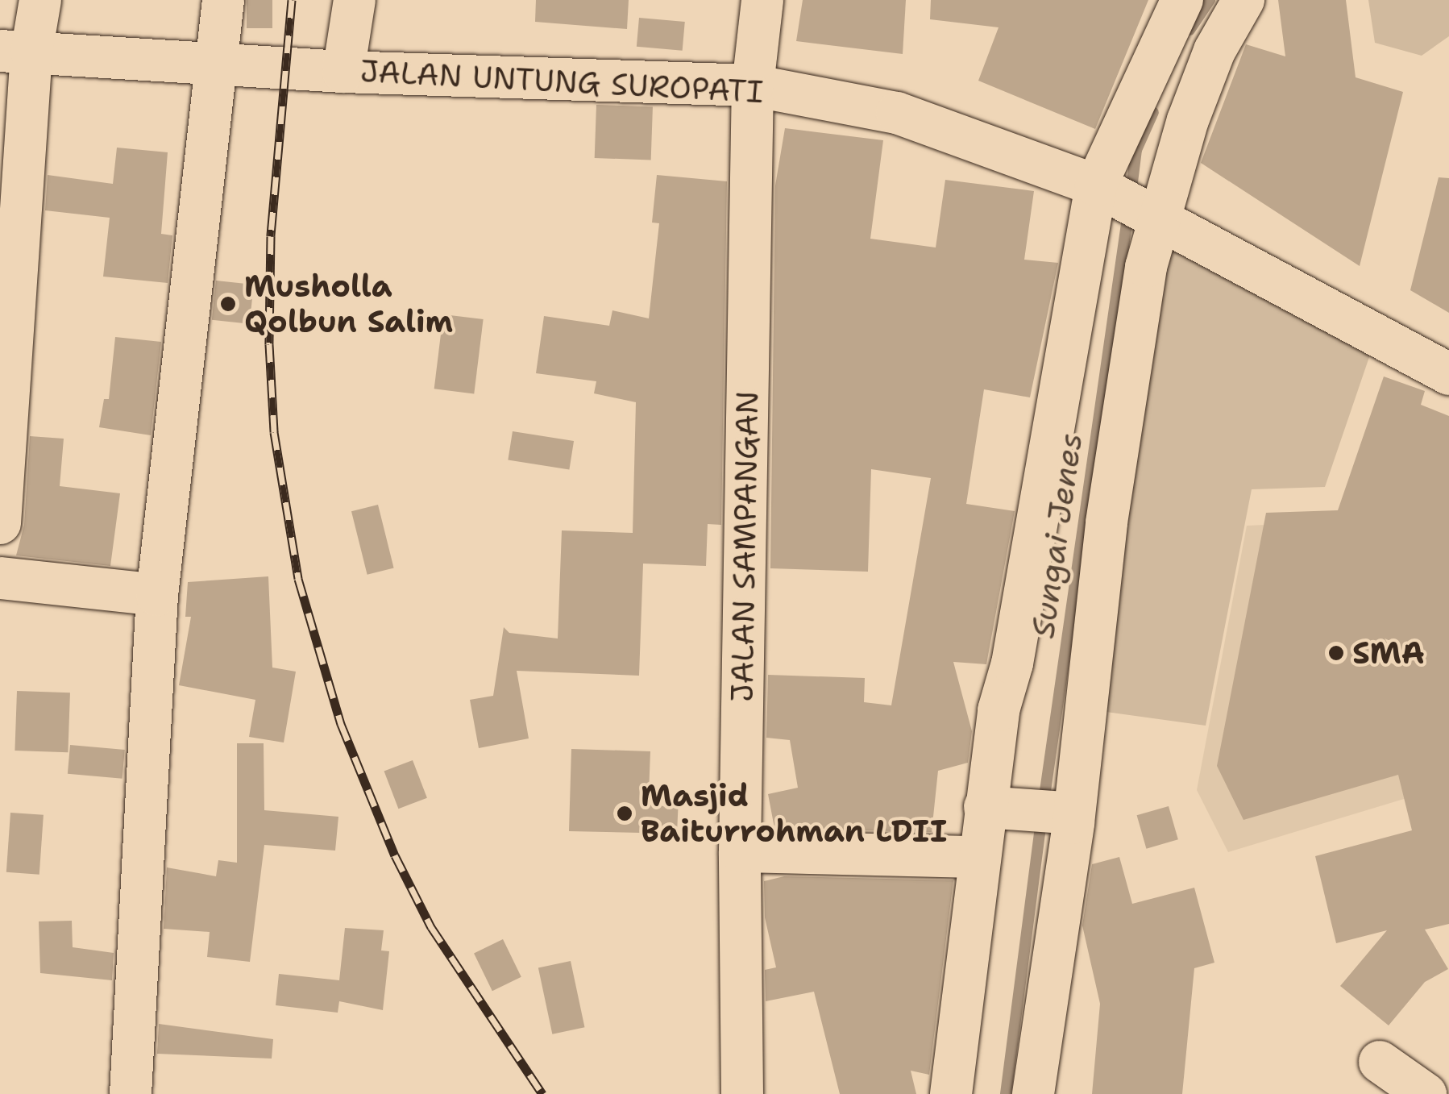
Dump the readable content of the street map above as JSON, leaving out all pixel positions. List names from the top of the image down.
{
  "streets": {
    "street": ["JALAN UNTUNG SUROPATI", "JALAN SAMPANGAN"]
  },
  "crossings": [
    ["JALAN UNTUNG SUROPATI", "JALAN SAMPANGAN"]
  ],
  "water": ["Sungai Jenes"],
  "places": ["Musholla Qolbun Salim", "SMA", "Masjid Baiturrohman LDII"]
}
